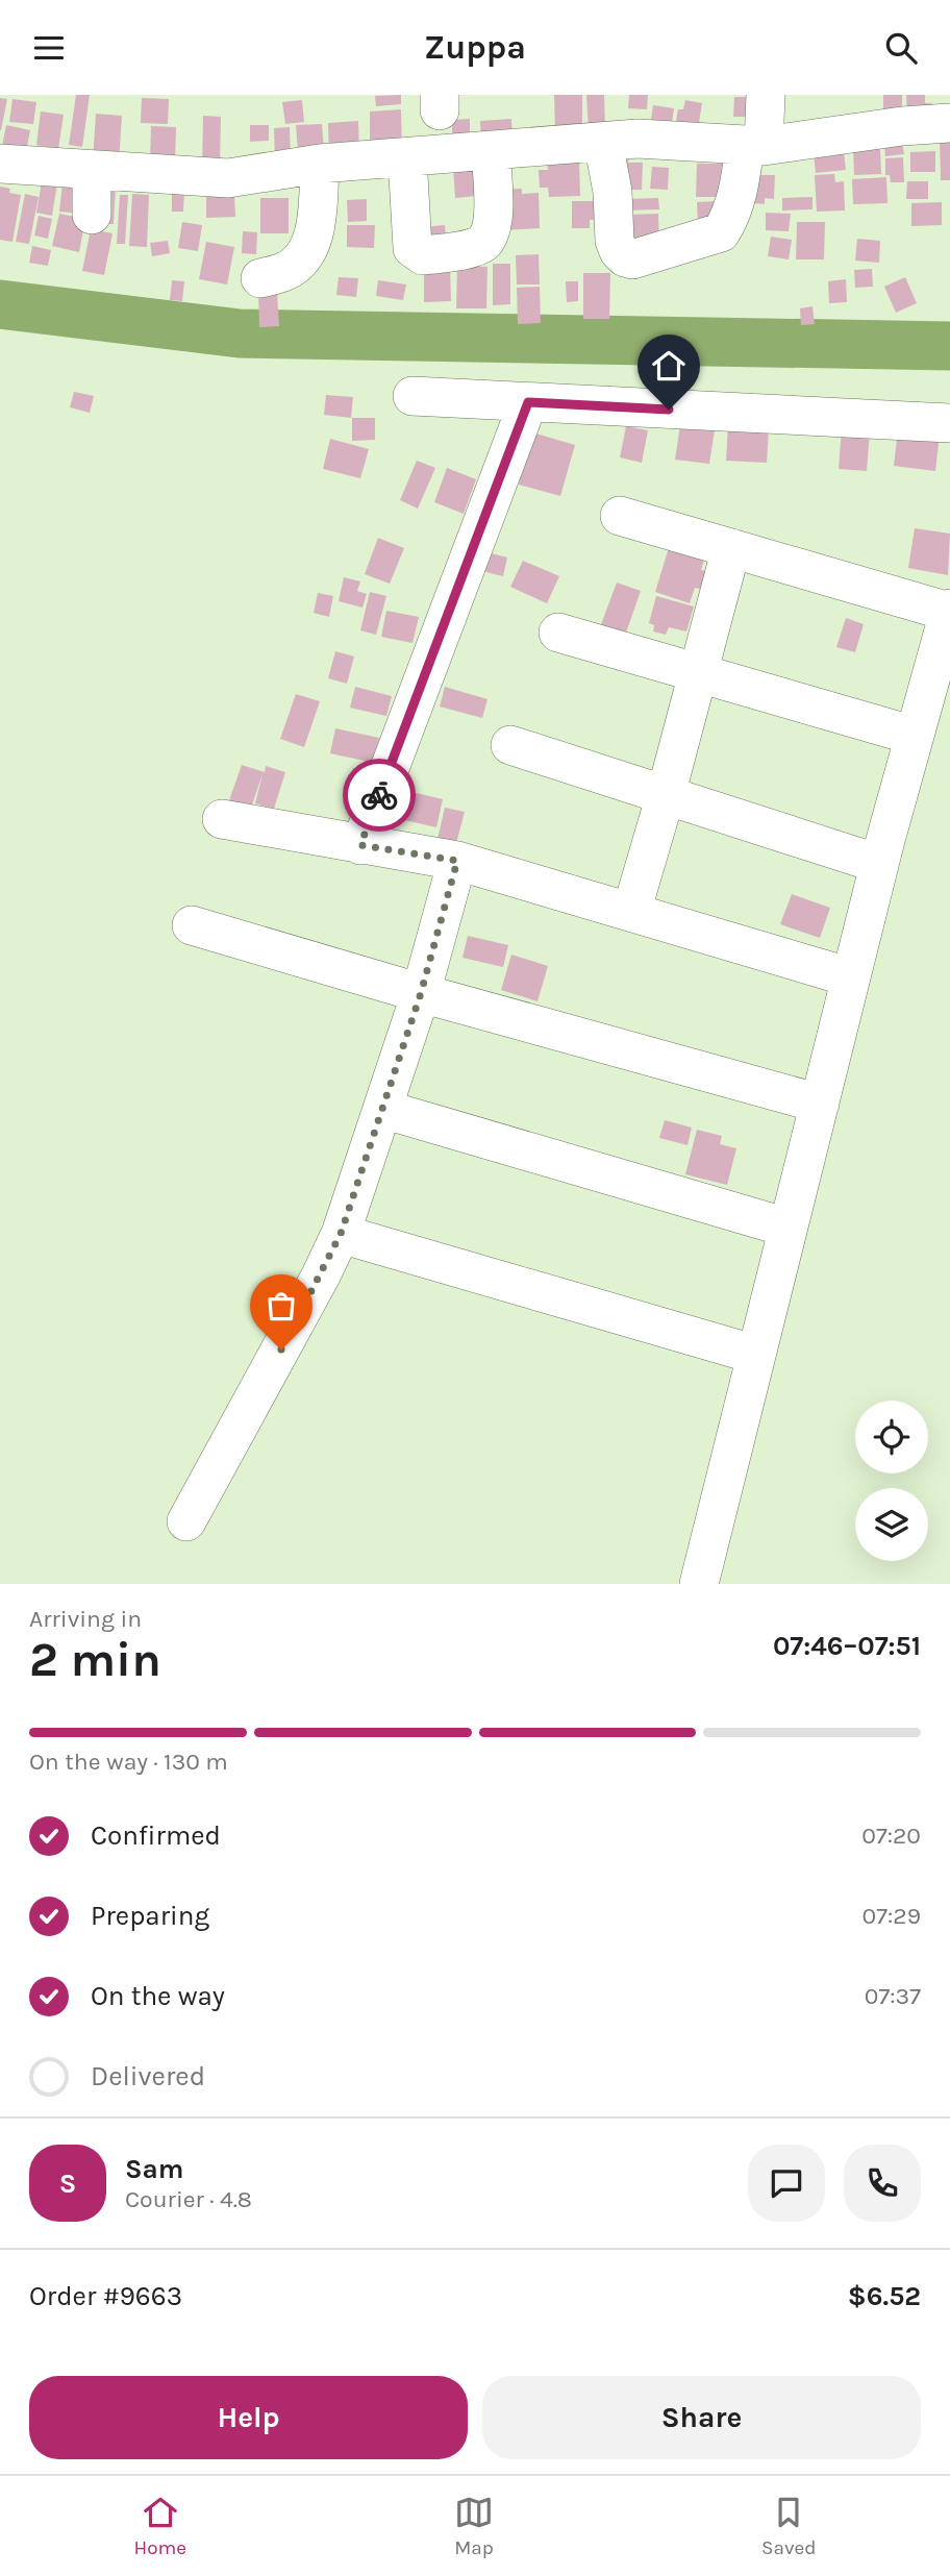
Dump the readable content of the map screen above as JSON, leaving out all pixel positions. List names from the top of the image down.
{
  "page": {
    "header": "Zuppa",
    "heading": ["2 min", "Arriving in", "07:46–07:51"],
    "panel": [
      "Sam",
      "Courier · 4.8",
      "Order #9663",
      "$6.52"
    ],
    "bar": "On the way · 130 m",
    "list": [
      ["Confirmed", "07:20"],
      ["Preparing", "07:29"],
      ["On the way", "07:37"],
      "Delivered"
    ],
    "round": "S",
    "buttons": ["Help", "Share"],
    "tabs": ["Home", "Map", "Saved"]
  }
}
